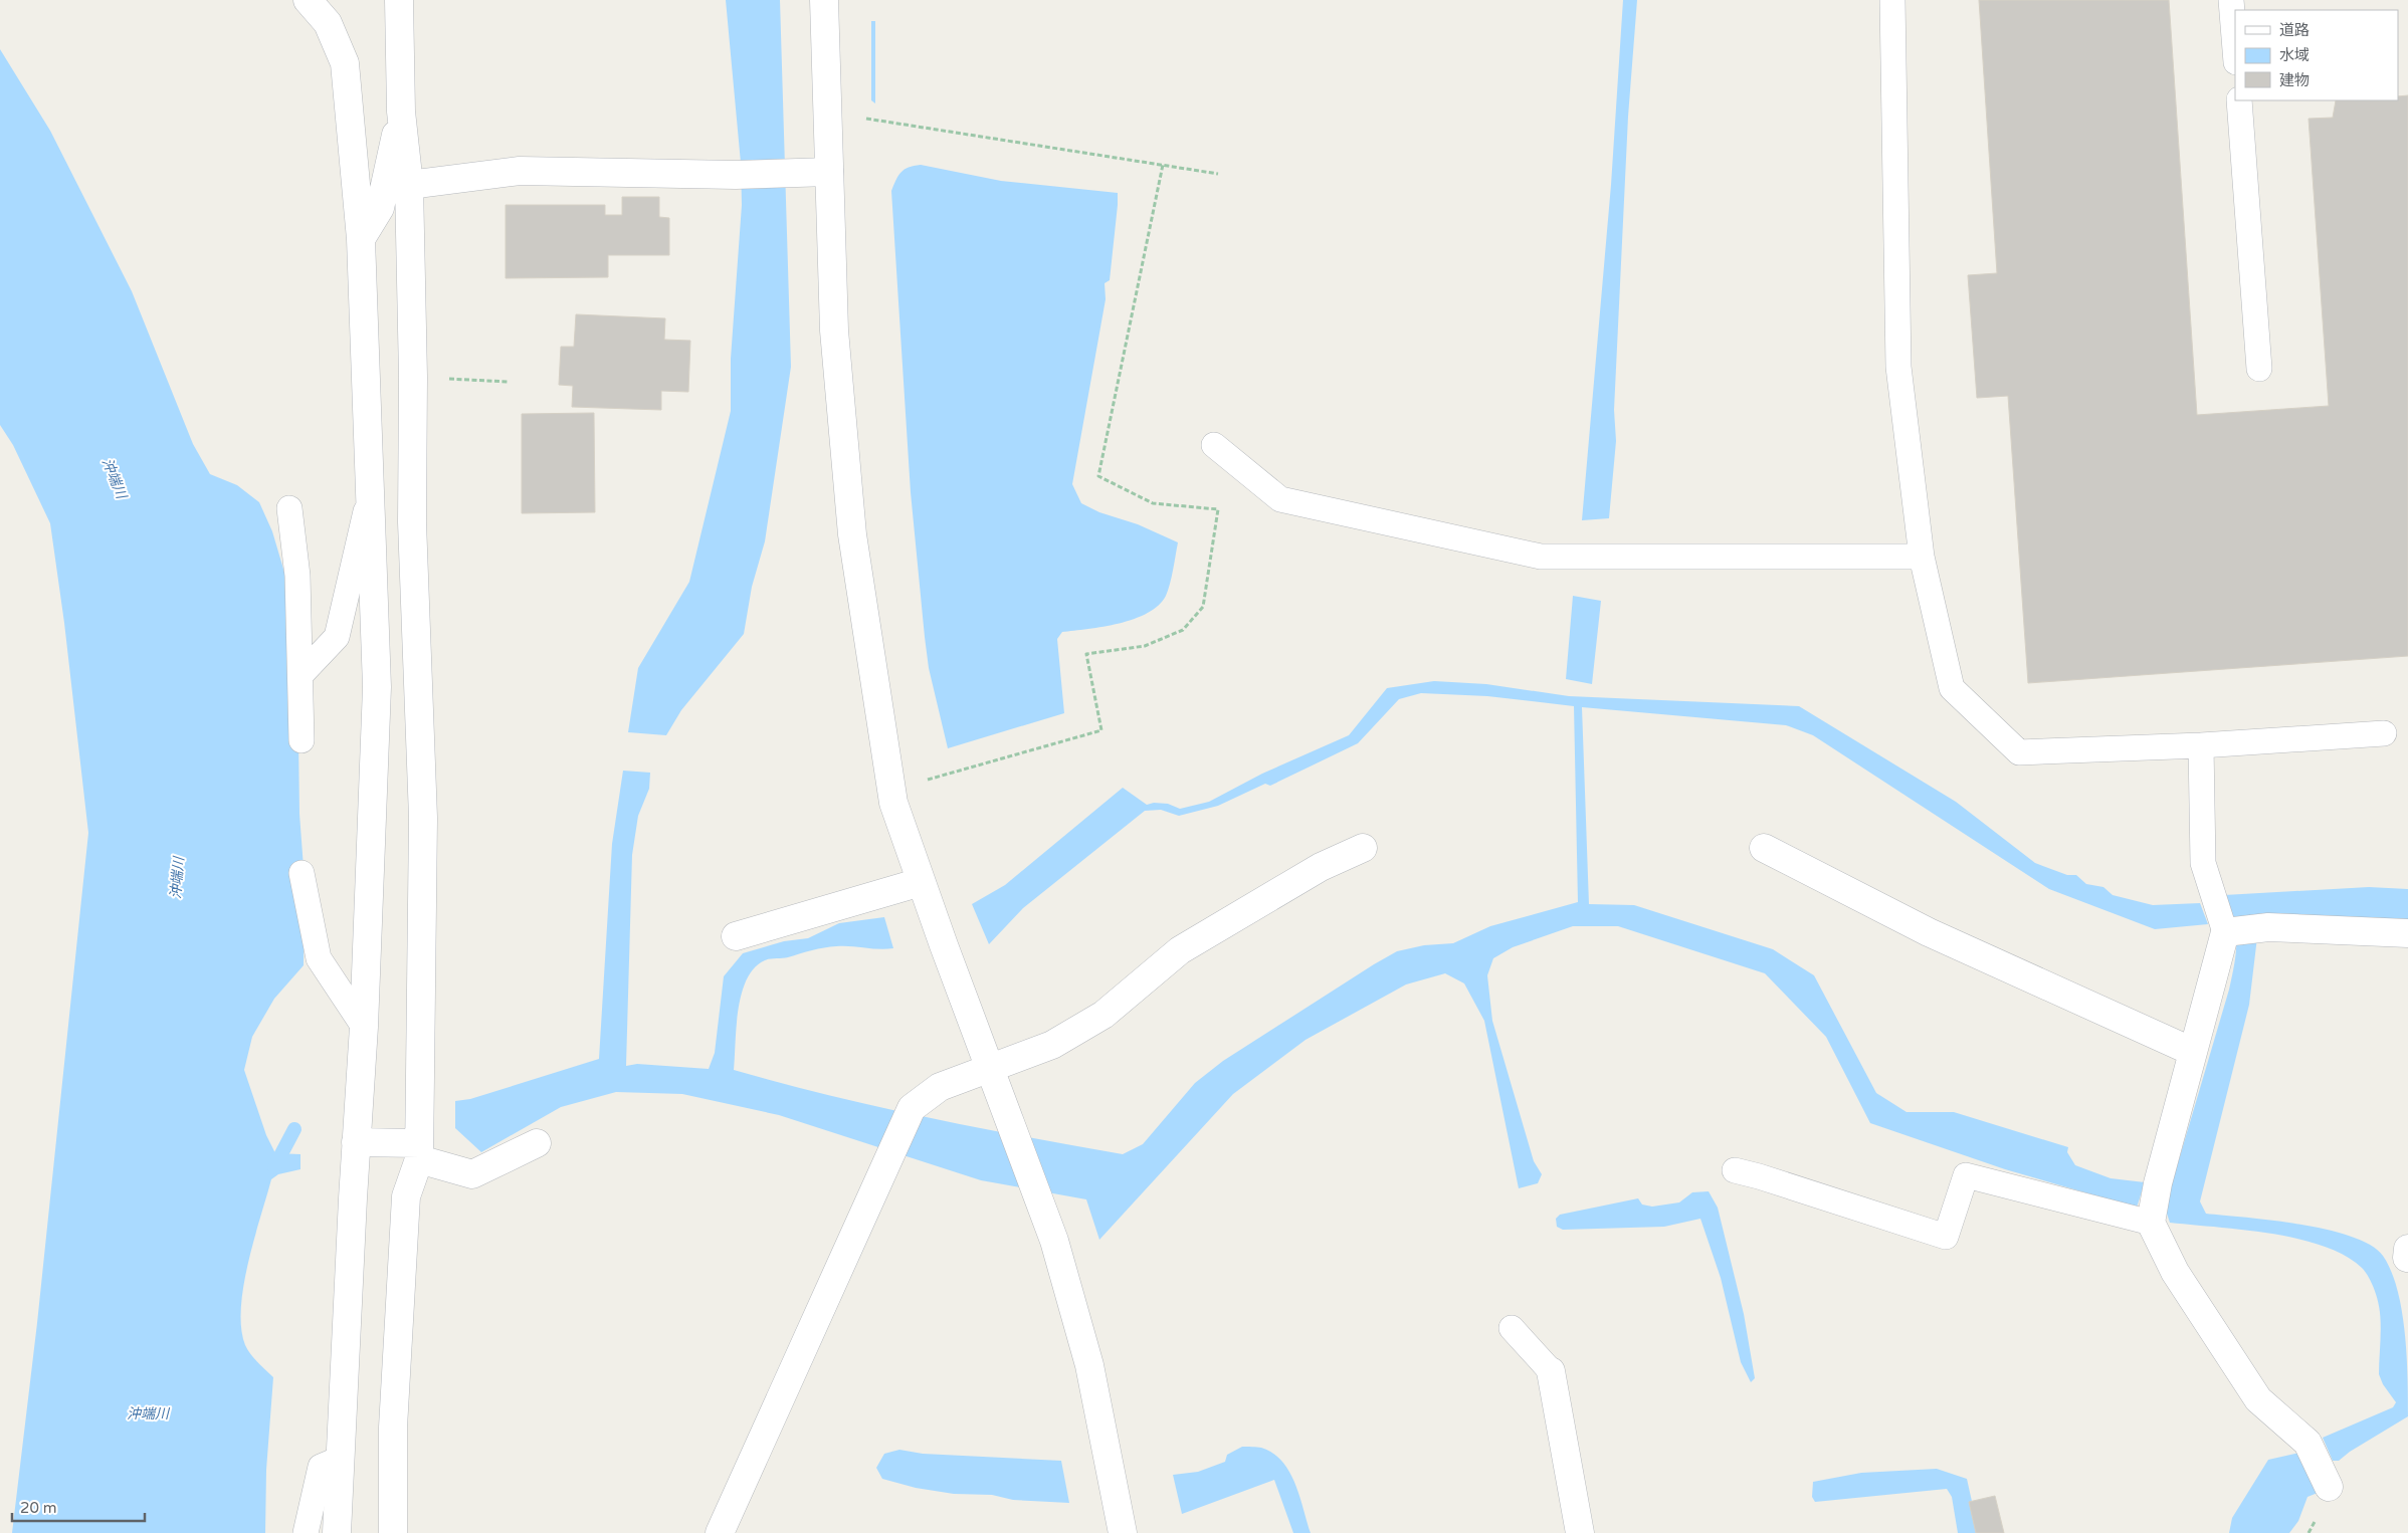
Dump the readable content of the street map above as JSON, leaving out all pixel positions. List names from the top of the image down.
{
  "water": ["沖端川"],
  "legend": ["道路", "水域", "建物"],
  "scale_bar": "20 m"
}
